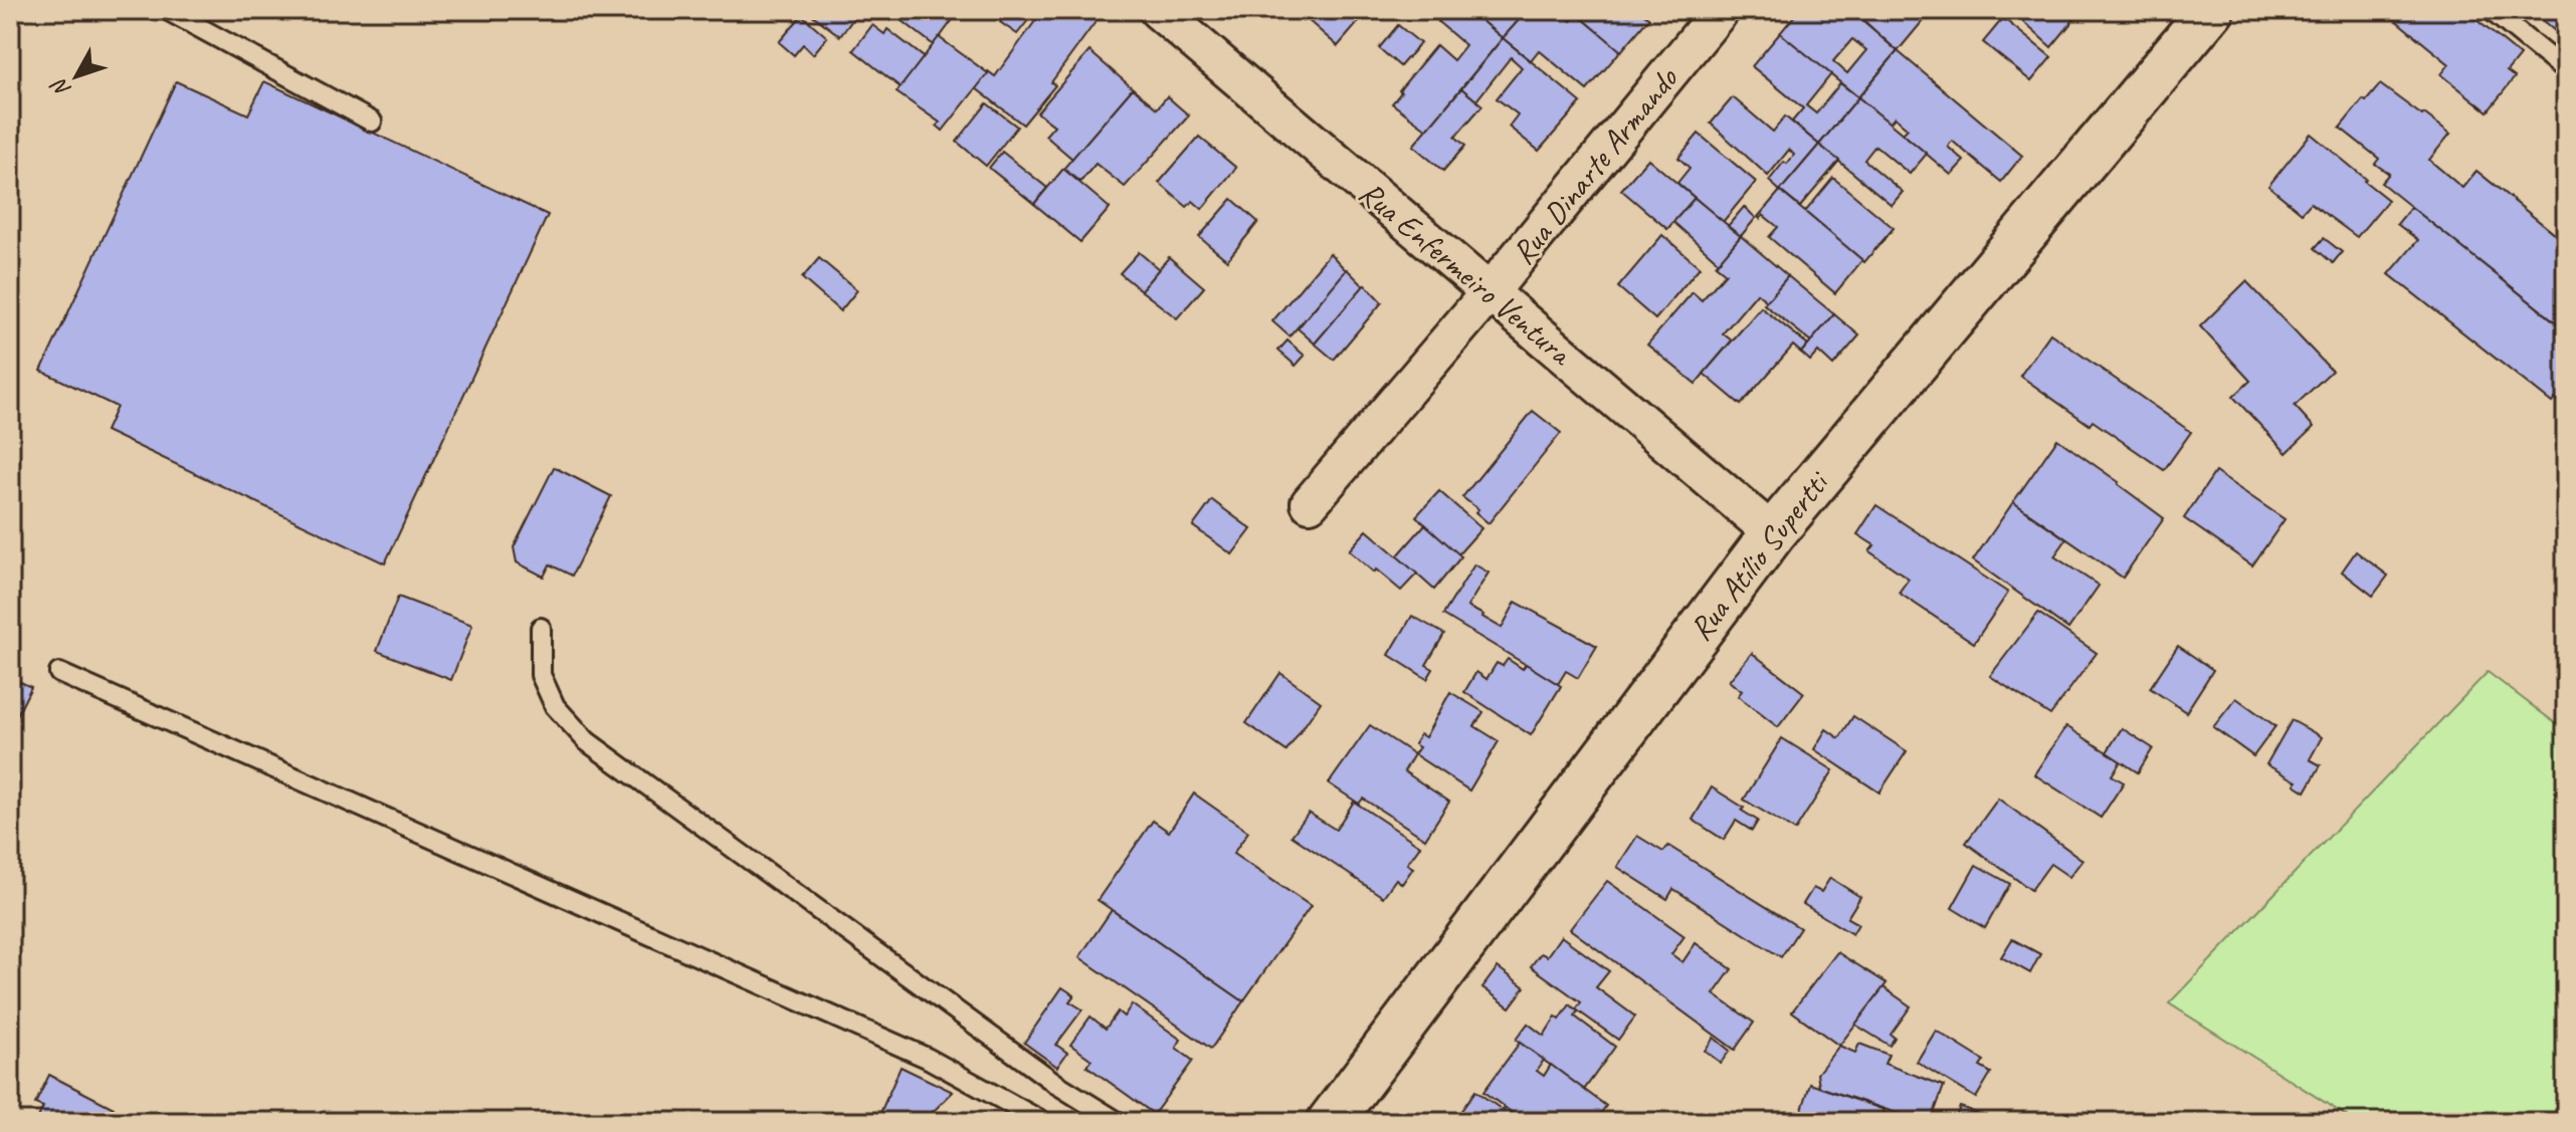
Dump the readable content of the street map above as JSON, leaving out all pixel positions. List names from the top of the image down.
{
  "streets": {
    "street": ["Rua Dinarte Armando", "Rua Enfermeiro Ventura", "Rua Atílio Supertti"]
  },
  "crossings": [
    ["Rua Dinarte Armando", "Rua Enfermeiro Ventura"],
    ["Rua Enfermeiro Ventura", "Rua Atílio Supertti"]
  ],
  "north": "bottom left"
}
